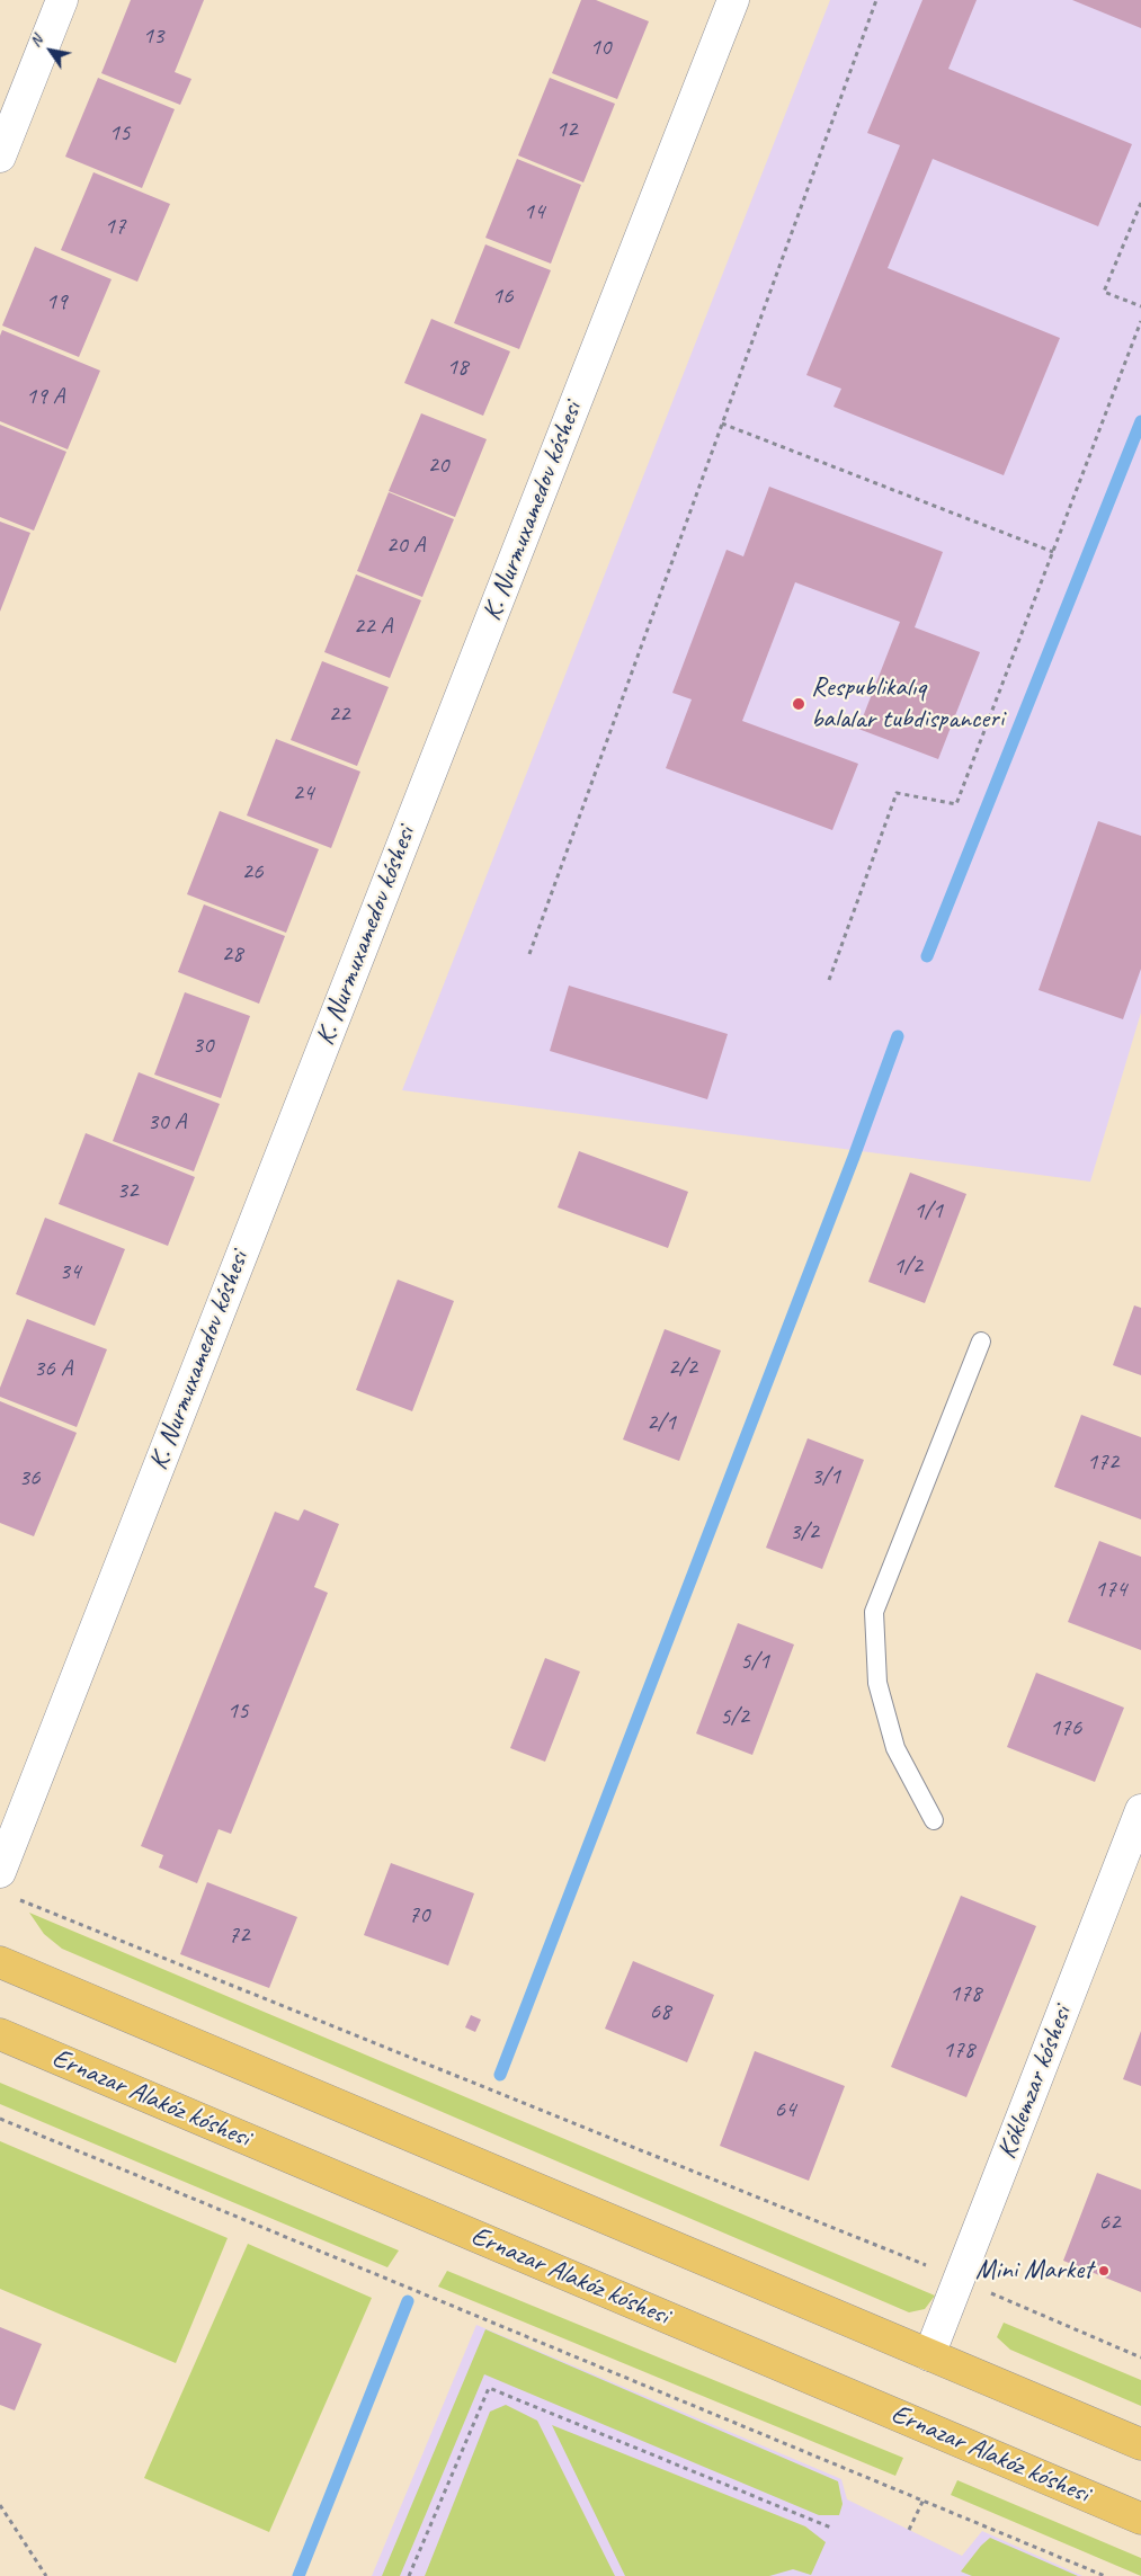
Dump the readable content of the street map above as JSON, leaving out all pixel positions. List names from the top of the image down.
{
  "streets": {
    "main road": ["Ernazar Alakóz kóshesi"],
    "street": ["K. Nurmuxamedov kóshesi", "Kóklemzar kóshesi"]
  },
  "places": ["Respublikalıq balalar tubdispanceri", "Mini Market"],
  "house_numbers": [
    "13",
    "10",
    "12",
    "15",
    "14",
    "17",
    "16",
    "19",
    "18",
    "19 А",
    "20",
    "20 А",
    "22 А",
    "22",
    "24",
    "26",
    "28",
    "30",
    "30 А",
    "32",
    "1/1",
    "1/2",
    "34",
    "2/2",
    "36 А",
    "2/1",
    "172",
    "3/1",
    "36",
    "3/2",
    "174",
    "5/1",
    "15",
    "5/2",
    "176",
    "70",
    "72",
    "178",
    "68",
    "178",
    "64",
    "62"
  ],
  "north": "top left"
}
